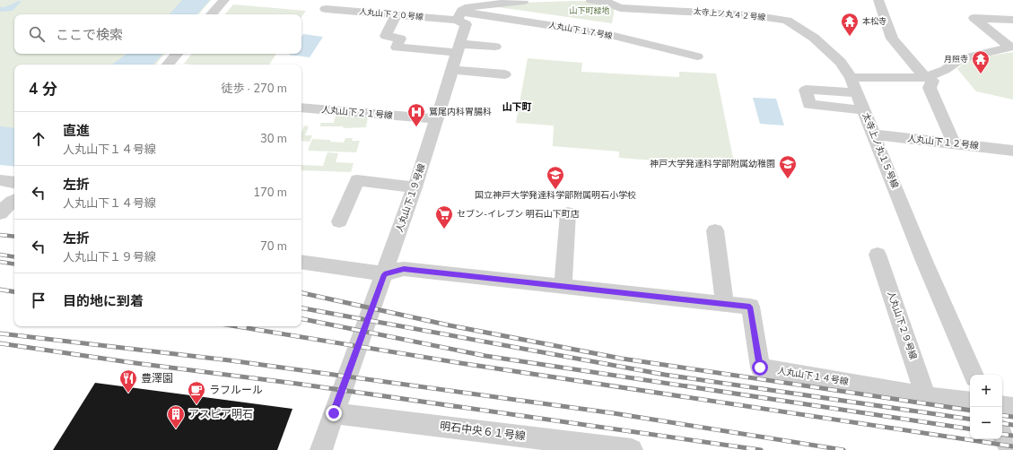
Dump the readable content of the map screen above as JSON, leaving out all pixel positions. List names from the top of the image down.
{
  "streets": {
    "street": [
      "人丸山下２０号線",
      "太寺上ノ丸４２号線",
      "人丸山下１７号線",
      "人丸山下２１号線",
      "人丸山下１２号線",
      "太寺上ノ丸１５号線",
      "人丸山下１９号線",
      "人丸山下２９号線",
      "人丸山下１４号線",
      "明石中央６１号線"
    ]
  },
  "crossings": [
    ["人丸山下２０号線", "人丸山下１７号線"],
    ["人丸山下２０号線", "人丸山下１９号線"],
    ["太寺上ノ丸４２号線", "太寺上ノ丸１５号線"],
    ["人丸山下１７号線", "人丸山下１９号線"],
    ["人丸山下２１号線", "人丸山下１９号線"],
    ["人丸山下１２号線", "太寺上ノ丸１５号線"],
    ["人丸山下１９号線", "人丸山下１４号線"],
    ["人丸山下１９号線", "明石中央６１号線"],
    ["人丸山下２９号線", "人丸山下１４号線"]
  ],
  "districts": ["山下町"],
  "parks": ["山下町緑地"],
  "places": {
    "temple": ["本松寺", "月照寺"],
    "hospital": ["鷲尾内科胃腸科"],
    "school or university": ["神戸大学発達科学部附属幼稚園", "国立神戸大学発達科学部附属明石小学校"],
    "supermarket": ["セブン-イレブン 明石山下町店"],
    "restaurant": ["豊澤園"],
    "cafe": ["ラフルール"],
    "building": ["アスピア明石"]
  },
  "page": {
    "search": "ここで検索",
    "heading": ["4 分", "徒歩 · 270 m"],
    "list": [
      ["直進", "人丸山下１４号線", "30 m"],
      ["左折", "人丸山下１４号線", "170 m"],
      ["左折", "人丸山下１９号線", "70 m"],
      "目的地に到着"
    ],
    "map_buttons": ["+", "−"]
  }
}
